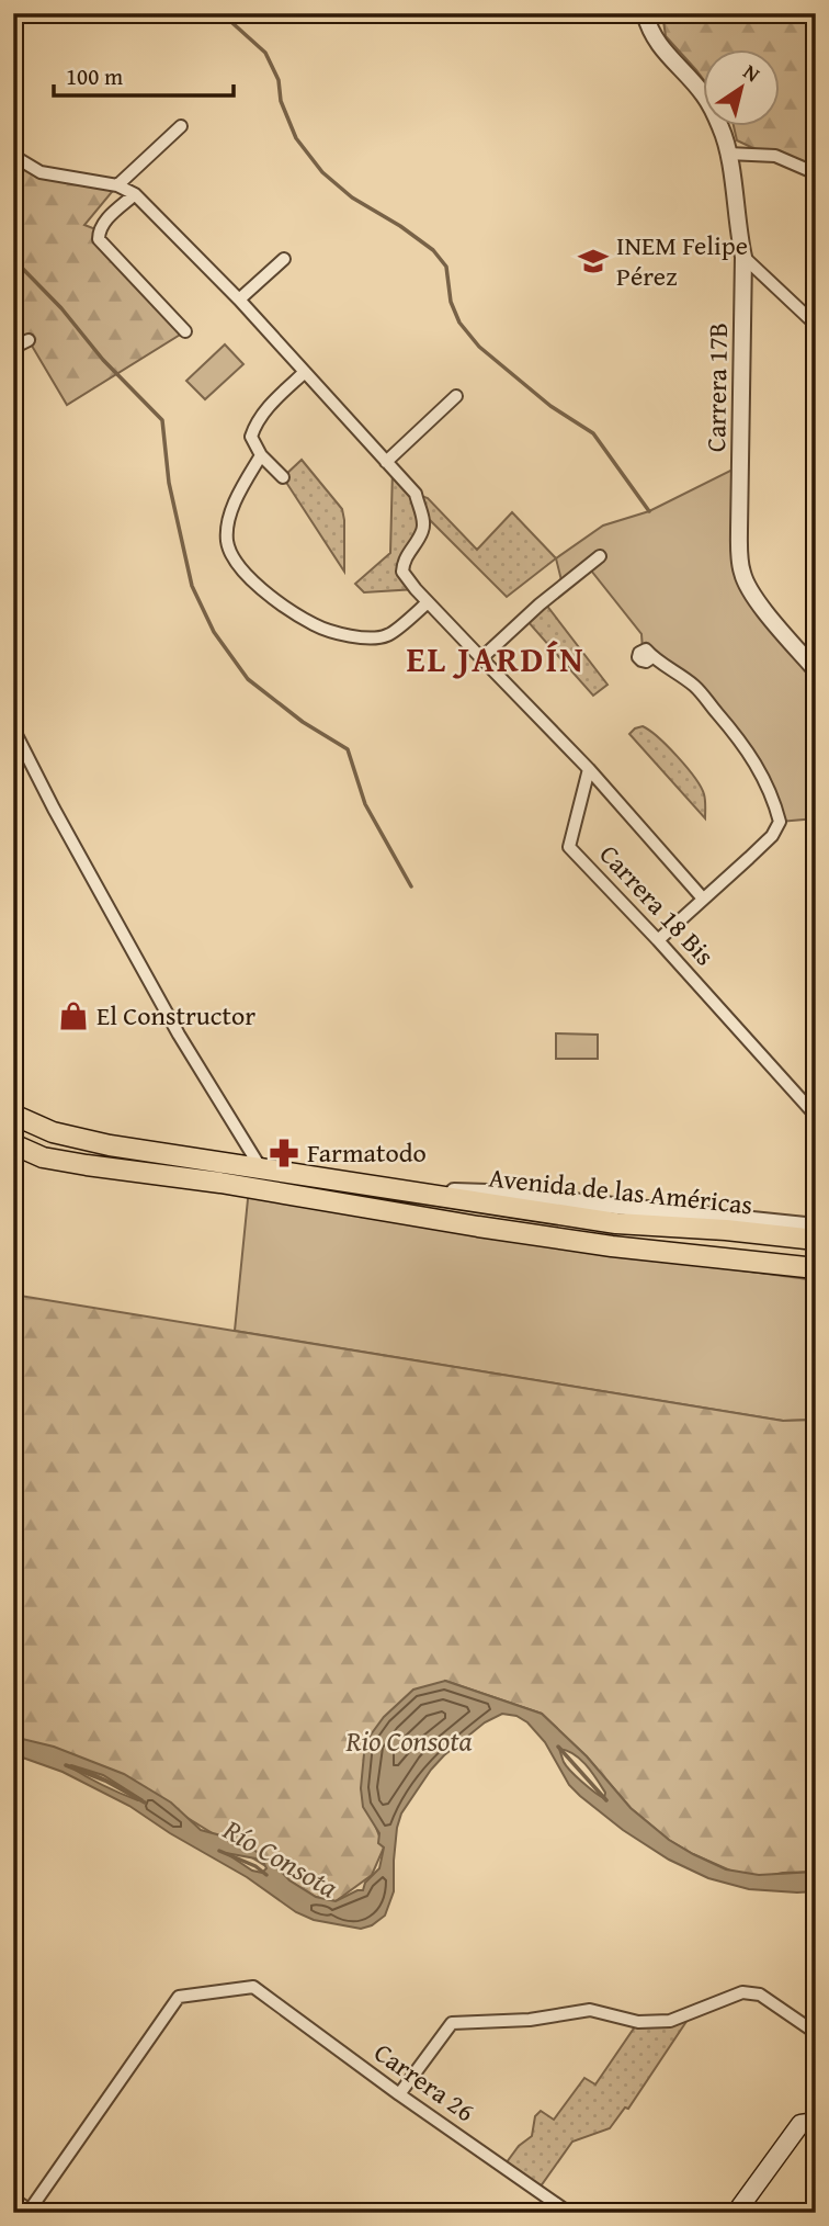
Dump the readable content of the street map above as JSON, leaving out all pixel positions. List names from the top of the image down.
{
  "streets": {
    "main road": ["Avenida de las Américas"],
    "street": ["Carrera 17B", "Carrera 18 Bis", "Carrera 26"]
  },
  "districts": ["EL JARDÍN"],
  "water": ["Rio Consota", "Río Consota"],
  "places": {
    "school or university": ["INEM Felipe Pérez"],
    "shop": ["El Constructor"],
    "pharmacy": ["Farmatodo"]
  },
  "scale_bar": "100 m",
  "north": "top right"
}
